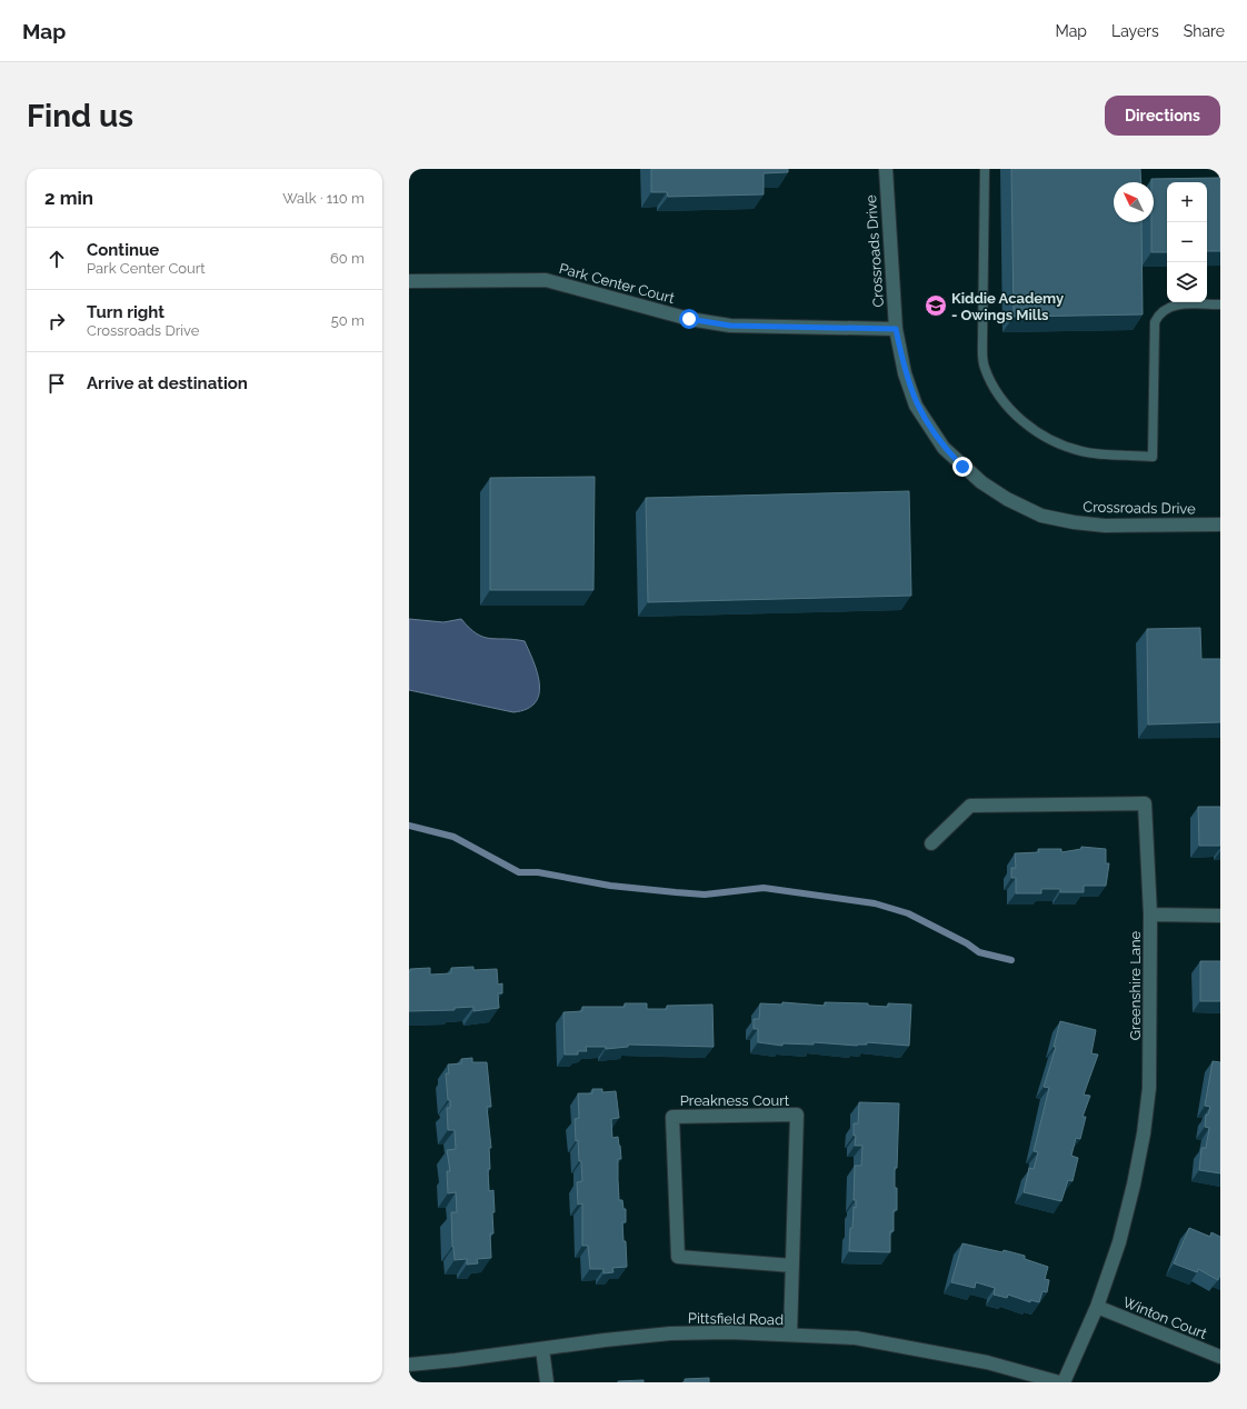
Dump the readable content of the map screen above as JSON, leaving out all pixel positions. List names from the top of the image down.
{
  "streets": {
    "street": [
      "Crossroads Drive",
      "Park Center Court",
      "Greenshire Lane",
      "Preakness Court",
      "Winton Court",
      "Pittsfield Road"
    ]
  },
  "crossings": [
    ["Crossroads Drive", "Park Center Court"],
    ["Greenshire Lane", "Winton Court"],
    ["Preakness Court", "Pittsfield Road"]
  ],
  "places": {
    "school or university": ["Kiddie Academy - Owings Mills"]
  },
  "north": "top left",
  "page": {
    "header": "Map",
    "nav": ["Map", "Layers", "Share"],
    "buttons": "Directions",
    "title": "Find us",
    "heading": ["2 min", "Walk · 110 m"],
    "map_buttons": ["+", "−"],
    "list": [
      ["Continue", "Park Center Court", "60 m"],
      ["Turn right", "Crossroads Drive", "50 m"],
      "Arrive at destination"
    ]
  }
}
